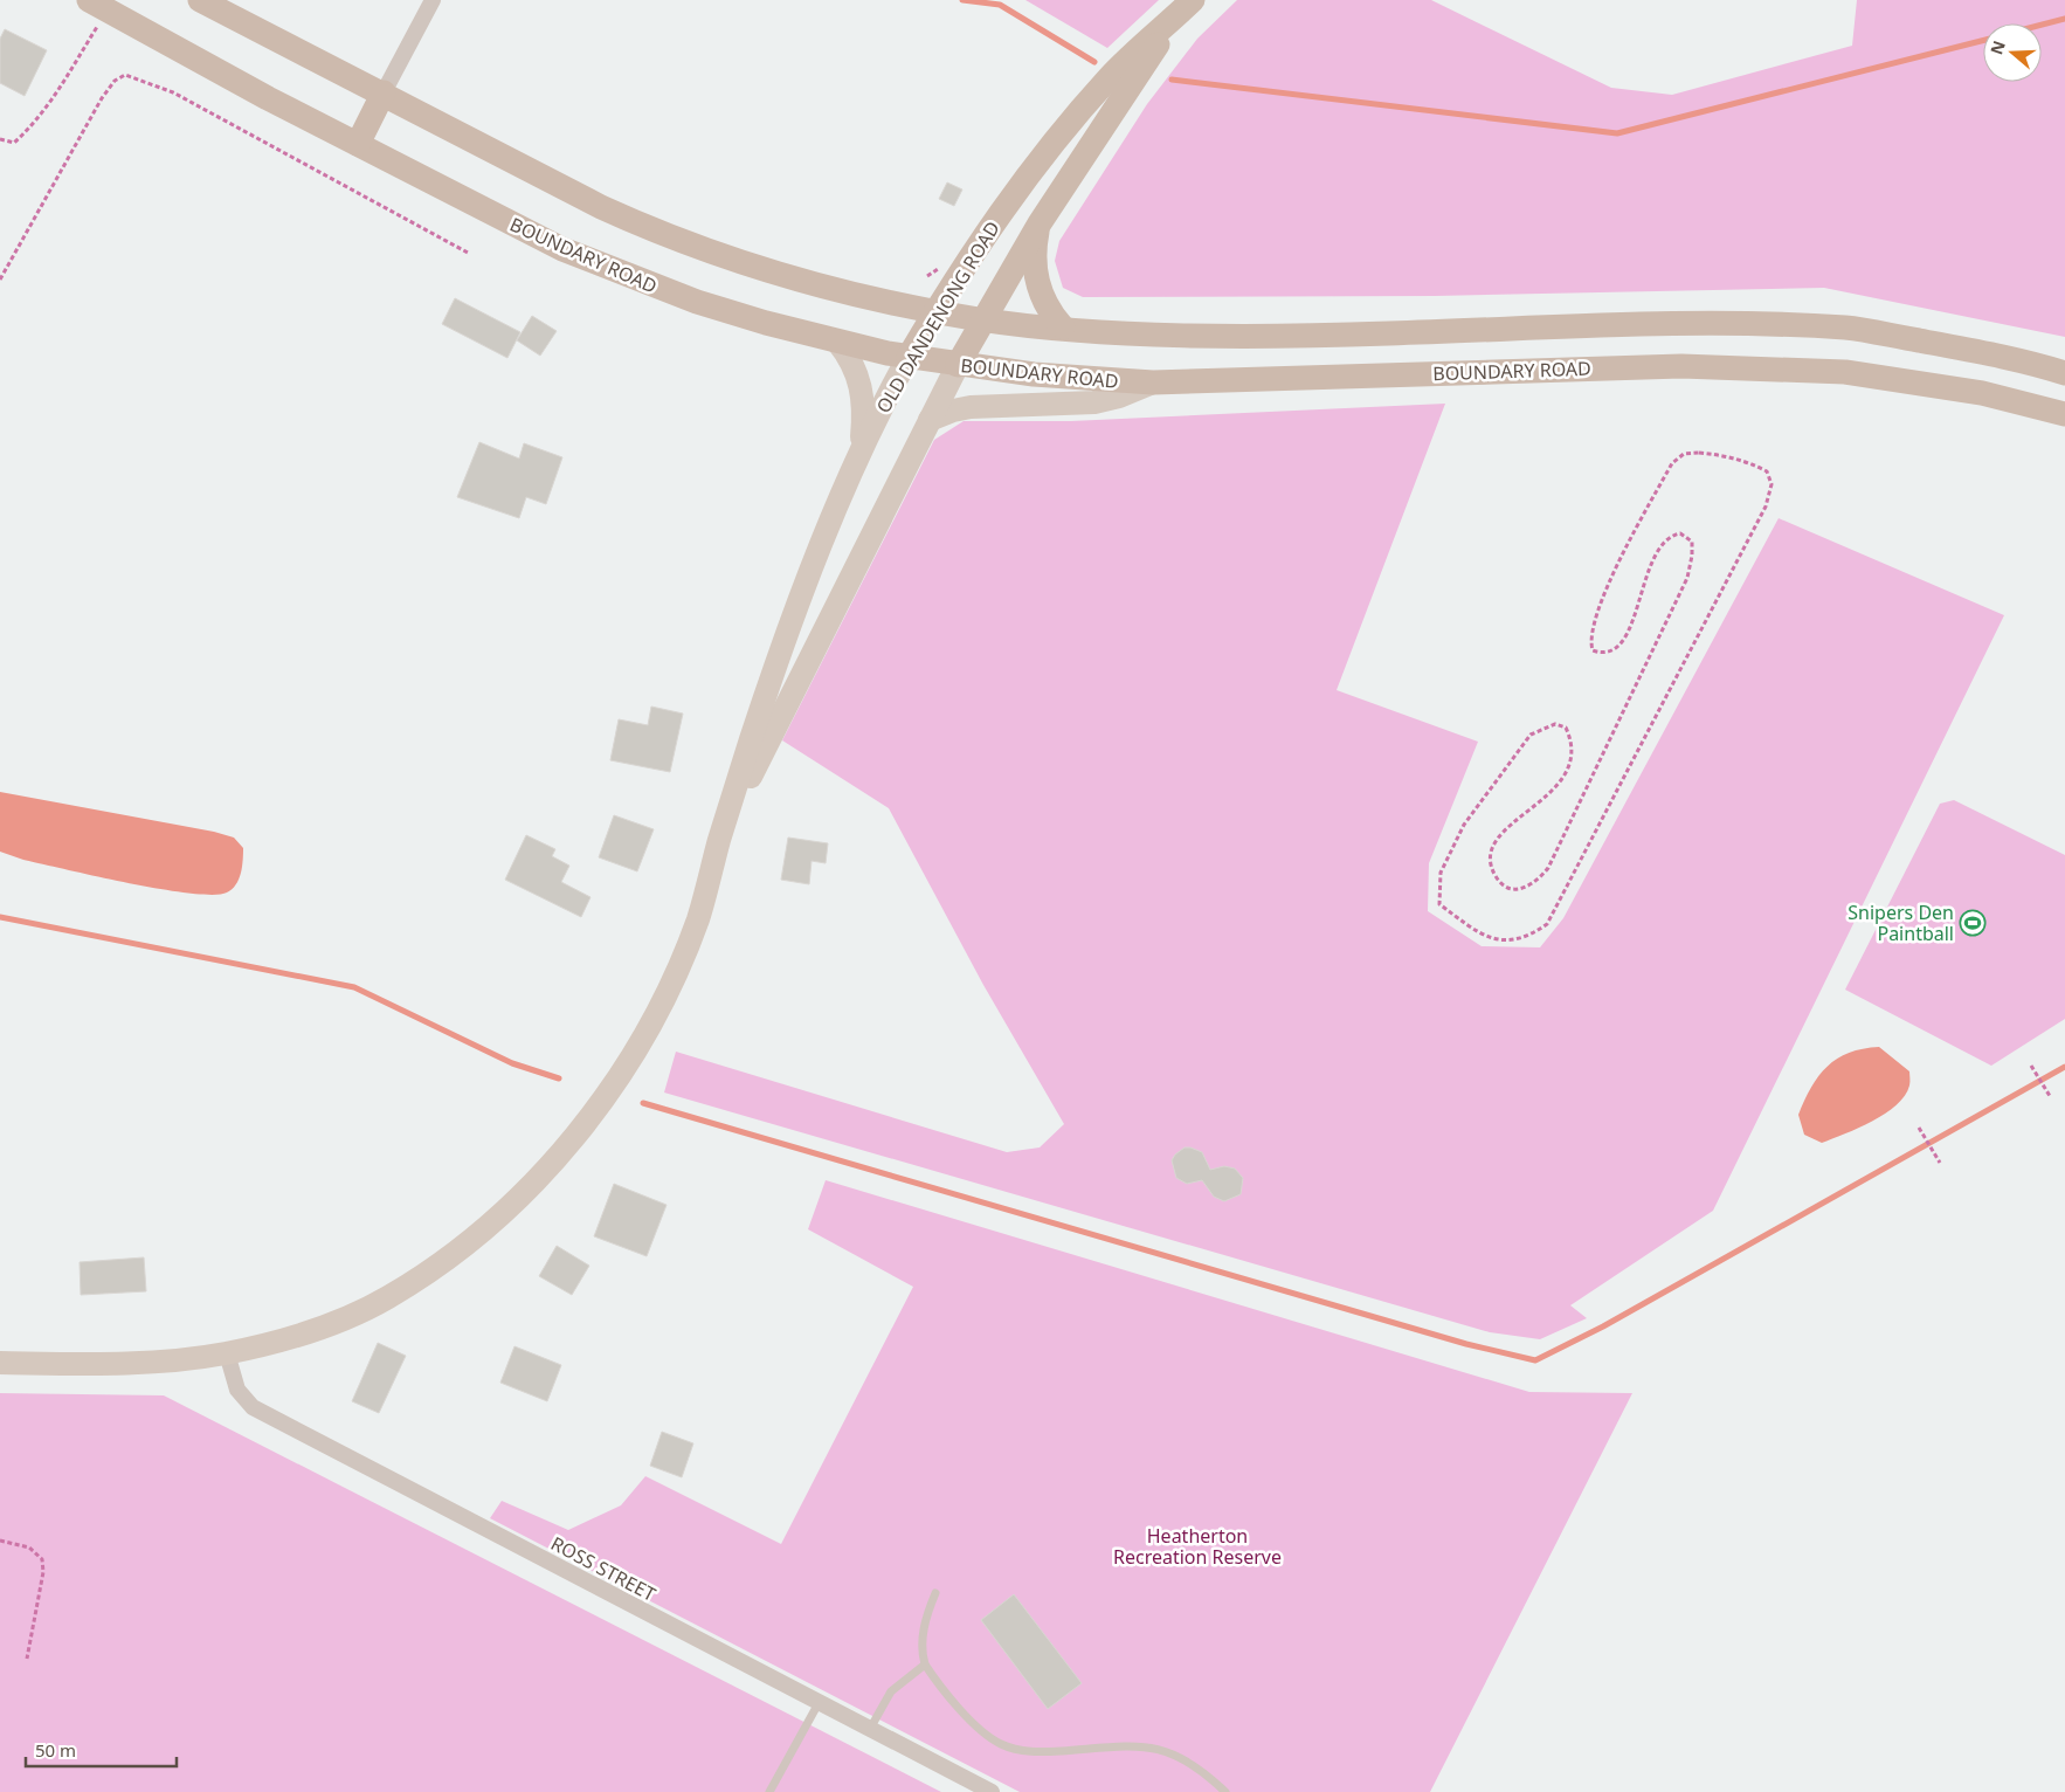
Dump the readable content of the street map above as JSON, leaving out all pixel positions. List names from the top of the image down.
{
  "streets": {
    "main road": ["BOUNDARY ROAD", "OLD DANDENONG ROAD"],
    "street": ["ROSS STREET"]
  },
  "crossings": [
    ["BOUNDARY ROAD", "OLD DANDENONG ROAD"],
    ["OLD DANDENONG ROAD", "ROSS STREET"]
  ],
  "parks": ["Heatherton Recreation Reserve"],
  "places": {
    "sports": ["Snipers Den Paintball"]
  },
  "scale_bar": "50 m",
  "north": "left"
}
